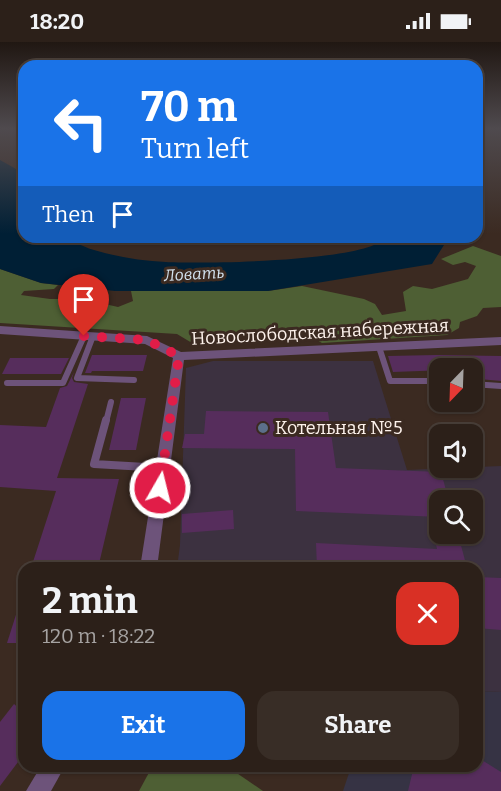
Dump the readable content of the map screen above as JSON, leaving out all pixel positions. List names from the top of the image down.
{
  "streets": {
    "street": ["Новослободская набережная"]
  },
  "water": ["Ловать"],
  "places": ["Котельная №5"],
  "north": "bottom left",
  "page": {
    "status": "18:20",
    "turn": ["70 m", "Turn left"],
    "then": "Then",
    "heading": ["2 min", "120 m · 18:22"],
    "buttons": ["Exit", "Share"]
  }
}
